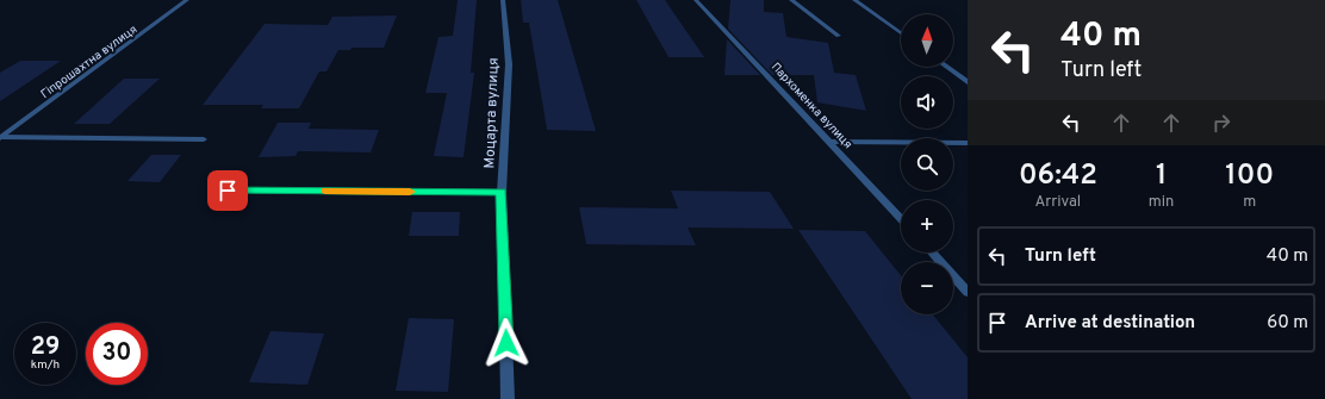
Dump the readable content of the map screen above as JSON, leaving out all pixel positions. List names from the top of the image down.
{
  "streets": {
    "street": ["Гіпрошахтна вулиця", "Пархоменка вулиця", "Моцарта вулиця"]
  },
  "north": "top",
  "page": {
    "turn": ["40 m", "Turn left"],
    "map_buttons": ["+", "−"],
    "eta": [
      "06:42",
      "Arrival",
      "1",
      "min",
      "100",
      "m"
    ],
    "list": [
      {
        "name": "Turn left",
        "value": "40 m"
      },
      {
        "name": "Arrive at destination",
        "value": "60 m"
      }
    ],
    "speed": "29 km/h",
    "limit": "30"
  }
}
